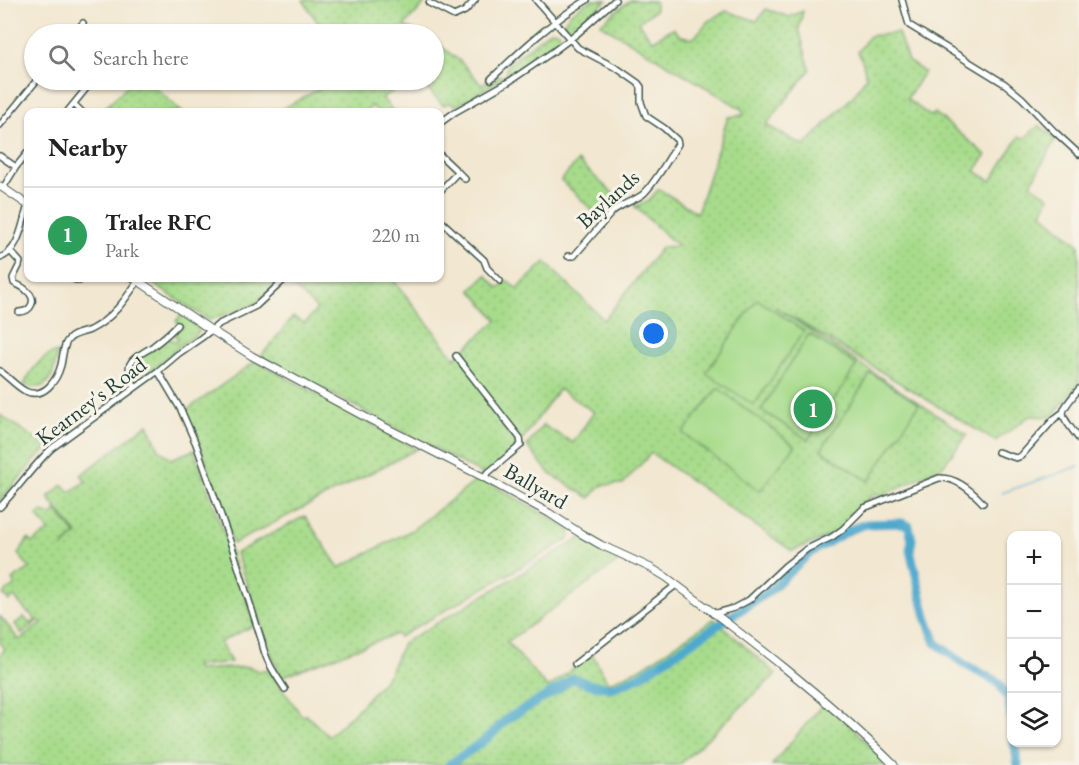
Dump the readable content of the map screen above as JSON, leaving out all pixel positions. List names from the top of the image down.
{
  "streets": {
    "street": ["Baylands", "Kearney's Road", "Ballyard"]
  },
  "crossings": [
    ["Kearney's Road", "Ballyard"]
  ],
  "page": {
    "search": "Search here",
    "heading": "Nearby",
    "list": [
      {
        "mark": "1",
        "name": "Tralee RFC",
        "note": "Park",
        "value": "220 m"
      }
    ],
    "pins": "1",
    "map_buttons": ["+", "−"]
  }
}
